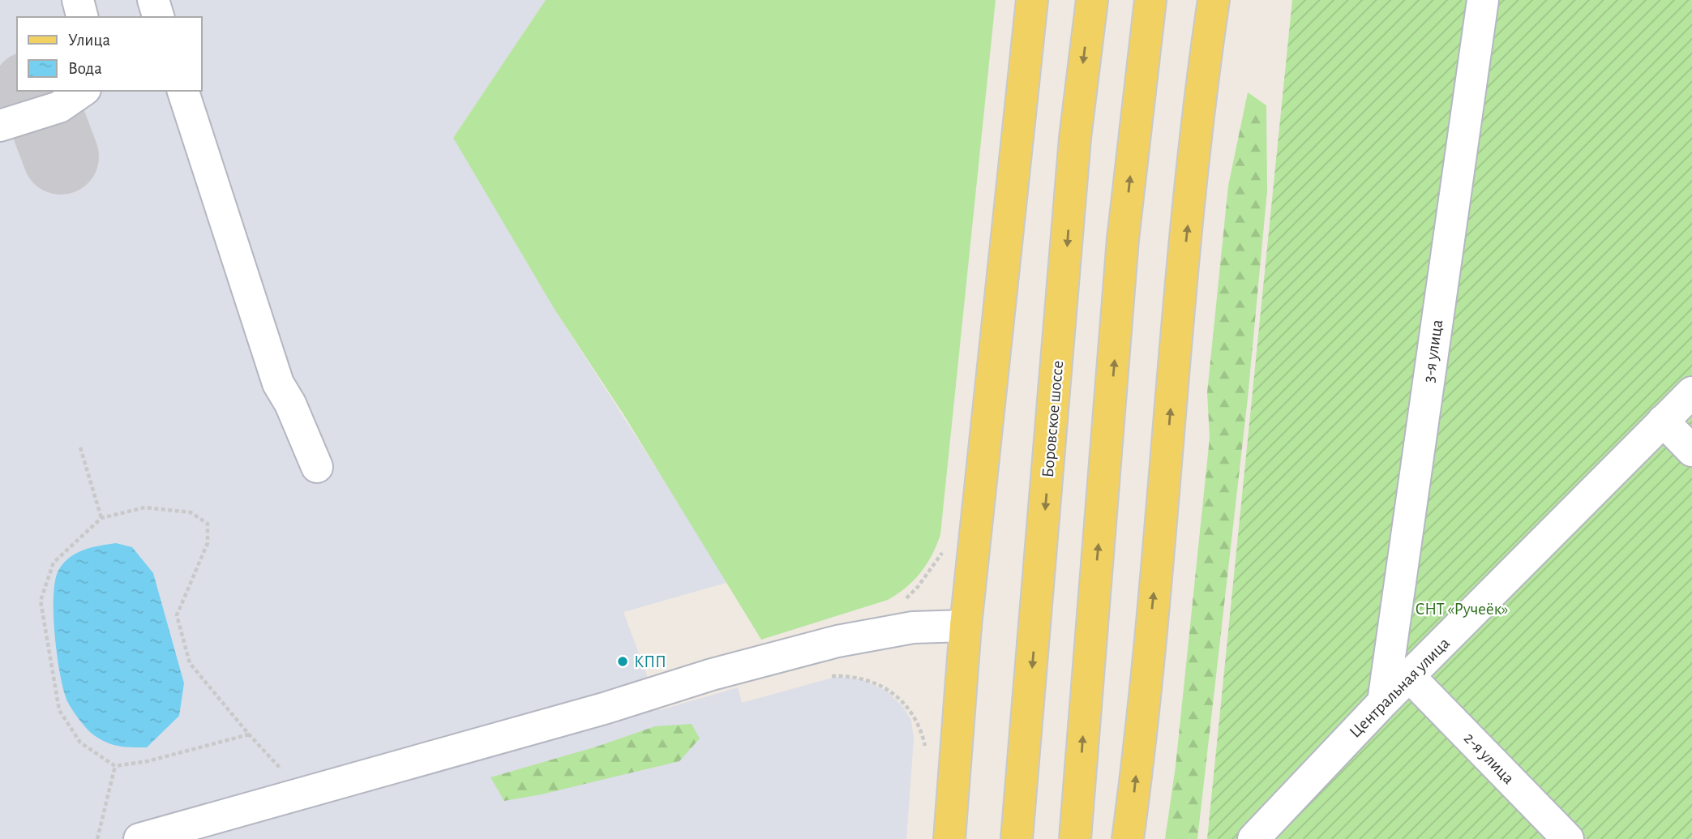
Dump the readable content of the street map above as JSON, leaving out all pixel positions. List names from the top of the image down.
{
  "streets": {
    "main road": ["Боровское шоссе"],
    "lane": ["3-я улица", "Центральная улица", "2-я улица"]
  },
  "crossings": [
    ["3-я улица", "Центральная улица"],
    ["Центральная улица", "2-я улица"]
  ],
  "parks": ["СНТ «Ручеёк»"],
  "places": ["КПП"],
  "legend": ["Улица", "Вода"]
}
